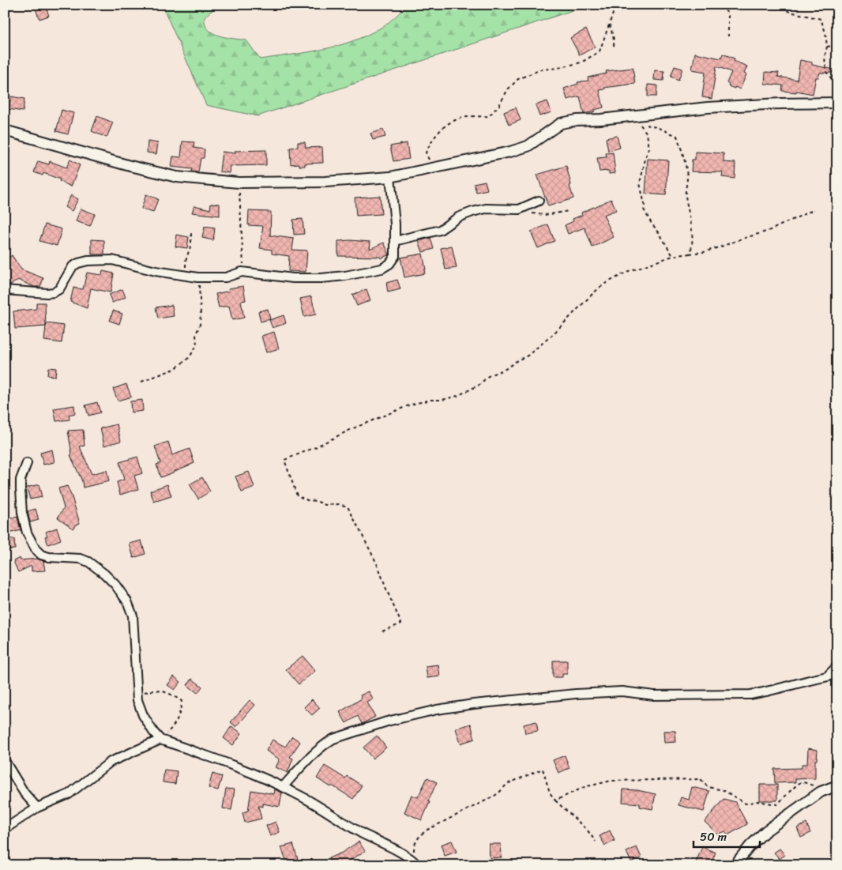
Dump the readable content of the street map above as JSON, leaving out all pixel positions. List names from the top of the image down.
{
  "scale_bar": "50 m"
}
